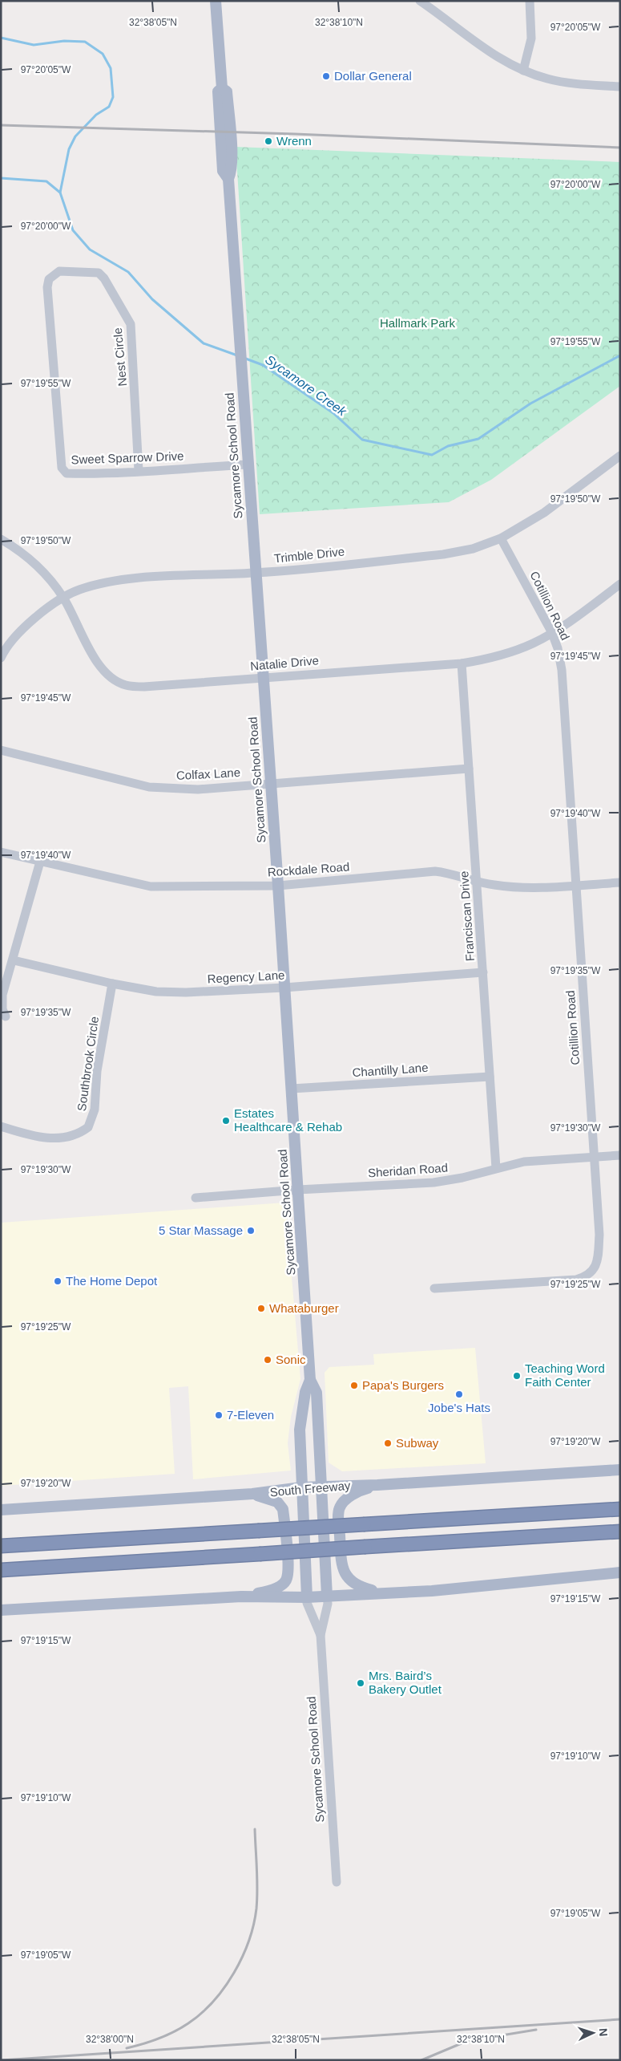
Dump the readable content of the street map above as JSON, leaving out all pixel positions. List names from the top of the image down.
{
  "streets": {
    "main road": ["Sycamore School Road", "South Freeway"],
    "street": [
      "Nest Circle",
      "Sweet Sparrow Drive",
      "Trimble Drive",
      "Cotillion Road",
      "Natalie Drive",
      "Colfax Lane",
      "Rockdale Road",
      "Franciscan Drive",
      "Regency Lane",
      "Southbrook Circle",
      "Chantilly Lane",
      "Sheridan Road"
    ]
  },
  "crossings": [
    ["Nest Circle", "Sweet Sparrow Drive"],
    ["Sycamore School Road", "Sweet Sparrow Drive"],
    ["Sycamore School Road", "Trimble Drive"],
    ["Sycamore School Road", "Natalie Drive"],
    ["Sycamore School Road", "Colfax Lane"],
    ["Sycamore School Road", "Rockdale Road"],
    ["Sycamore School Road", "Regency Lane"],
    ["Sycamore School Road", "Chantilly Lane"],
    ["Sycamore School Road", "Sheridan Road"],
    ["Sycamore School Road", "South Freeway"],
    ["Trimble Drive", "Cotillion Road"],
    ["Trimble Drive", "Natalie Drive"],
    ["Cotillion Road", "Natalie Drive"],
    ["Cotillion Road", "Rockdale Road"],
    ["Cotillion Road", "Sheridan Road"],
    ["Natalie Drive", "Franciscan Drive"],
    ["Colfax Lane", "Franciscan Drive"],
    ["Rockdale Road", "Franciscan Drive"],
    ["Franciscan Drive", "Regency Lane"],
    ["Franciscan Drive", "Chantilly Lane"],
    ["Franciscan Drive", "Sheridan Road"],
    ["Regency Lane", "Southbrook Circle"]
  ],
  "water": ["Sycamore Creek"],
  "parks": ["Hallmark Park"],
  "places": [
    "Dollar General",
    "Wrenn",
    "Estates Healthcare & Rehab",
    "5 Star Massage",
    "The Home Depot",
    "Whataburger",
    "Sonic",
    "Teaching Word Faith Center",
    "Papa's Burgers",
    "Jobe's Hats",
    "7-Eleven",
    "Subway",
    "Mrs. Baird’s Bakery Outlet"
  ],
  "north": "right",
  "coordinates": [
    "32°38'05\"N",
    "32°38'10\"N",
    "97°20'05\"W",
    "97°20'00\"W",
    "97°19'55\"W",
    "97°19'50\"W",
    "97°19'45\"W",
    "97°19'40\"W",
    "97°19'35\"W",
    "97°19'30\"W",
    "97°19'25\"W",
    "97°19'20\"W",
    "97°19'15\"W",
    "97°19'10\"W",
    "97°19'05\"W",
    "32°38'00\"N"
  ]
}
